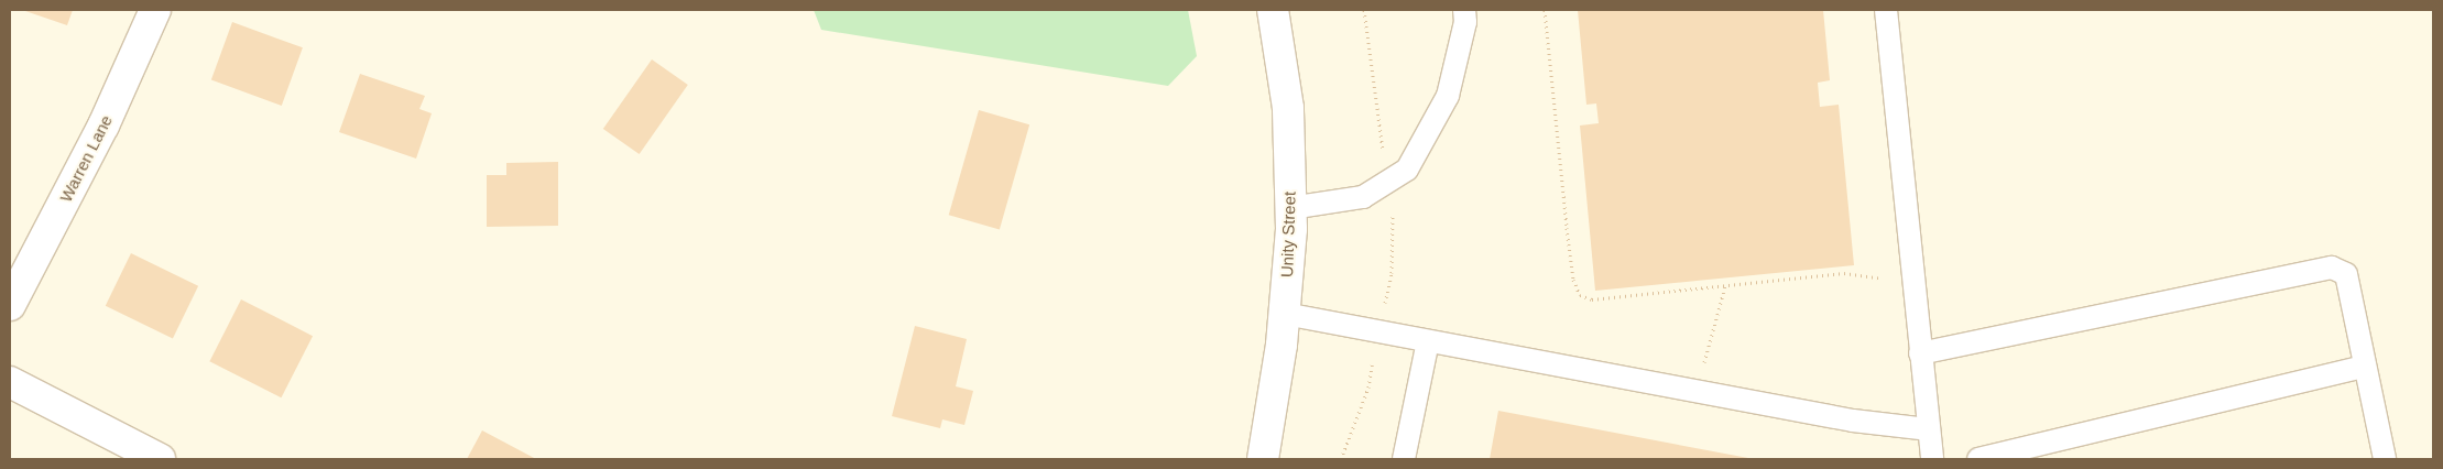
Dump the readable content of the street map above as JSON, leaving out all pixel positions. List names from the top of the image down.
{
  "streets": {
    "street": ["Warren Lane", "Unity Street"]
  }
}
